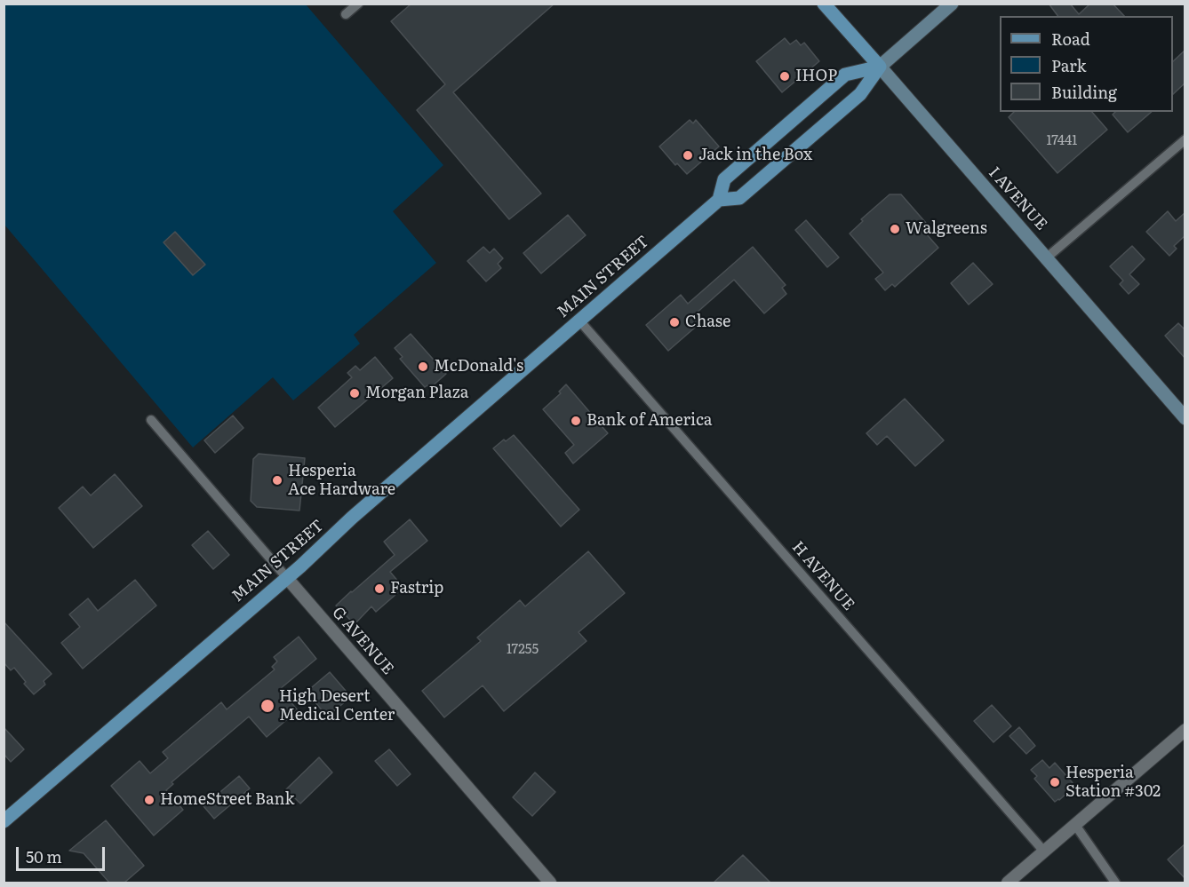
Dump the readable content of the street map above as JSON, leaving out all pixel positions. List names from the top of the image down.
{
  "streets": {
    "main road": ["I AVENUE", "MAIN STREET"],
    "street": ["H AVENUE", "G AVENUE"]
  },
  "crossings": [
    ["I AVENUE", "MAIN STREET"],
    ["MAIN STREET", "H AVENUE"],
    ["MAIN STREET", "G AVENUE"]
  ],
  "places": [
    "IHOP",
    "Jack in the Box",
    "Walgreens",
    "Chase",
    "McDonald's",
    "Morgan Plaza",
    "Bank of America",
    "Hesperia Ace Hardware",
    "Fastrip",
    "High Desert Medical Center",
    "Hesperia Station #302",
    "HomeStreet Bank"
  ],
  "house_numbers": ["17441", "17255"],
  "legend": ["Road", "Park", "Building"],
  "scale_bar": "50 m"
}
